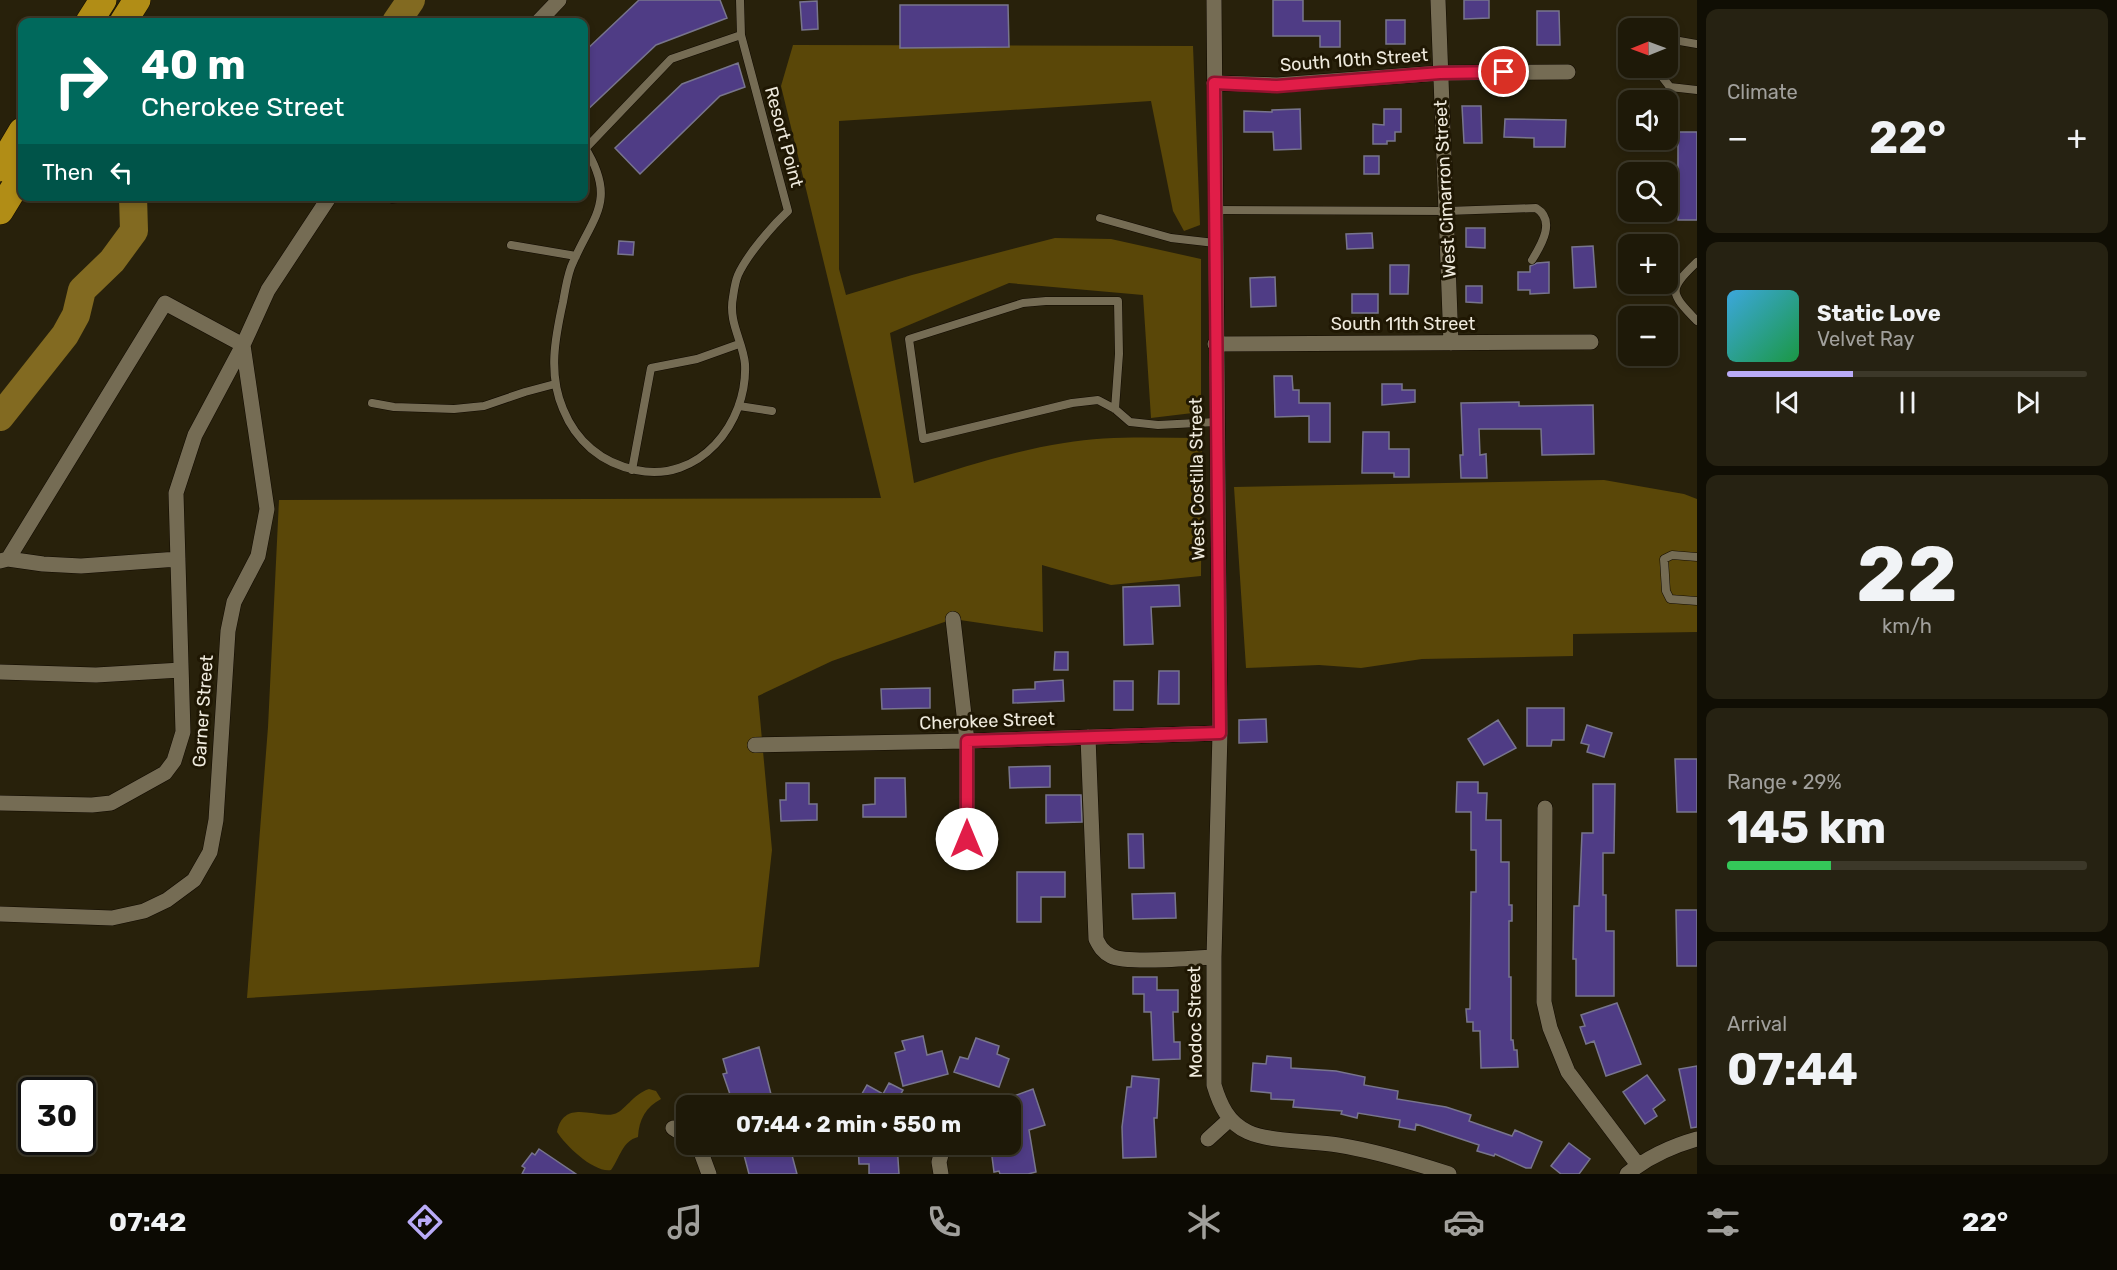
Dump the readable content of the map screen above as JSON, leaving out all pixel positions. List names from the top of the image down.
{
  "streets": {
    "street": [
      "South 10th Street",
      "West Cimarron Street",
      "South 11th Street",
      "West Costilla Street",
      "Garner Street",
      "Cherokee Street",
      "Modoc Street"
    ],
    "lane": ["Resort Point"]
  },
  "crossings": [
    ["South 10th Street", "West Cimarron Street"],
    ["South 10th Street", "West Costilla Street"],
    ["West Cimarron Street", "South 11th Street"],
    ["South 11th Street", "West Costilla Street"],
    ["West Costilla Street", "Cherokee Street"],
    ["West Costilla Street", "Modoc Street"],
    ["Cherokee Street", "Modoc Street"]
  ],
  "north": "left",
  "page": {
    "tile": [
      "Climate",
      ["22", "km/h"],
      ["Range · 29%", "145 km"],
      ["Arrival", "07:44"]
    ],
    "map_buttons": ["+", "−"],
    "turn": ["40 m", "Cherokee Street"],
    "heat": ["−", "22°", "+"],
    "then": "Then",
    "song": ["Static Love", "Velvet Ray"],
    "limit": "30",
    "trip": "07:44 · 2 min · 550 m",
    "tabs": ["07:42", "22°"]
  }
}
